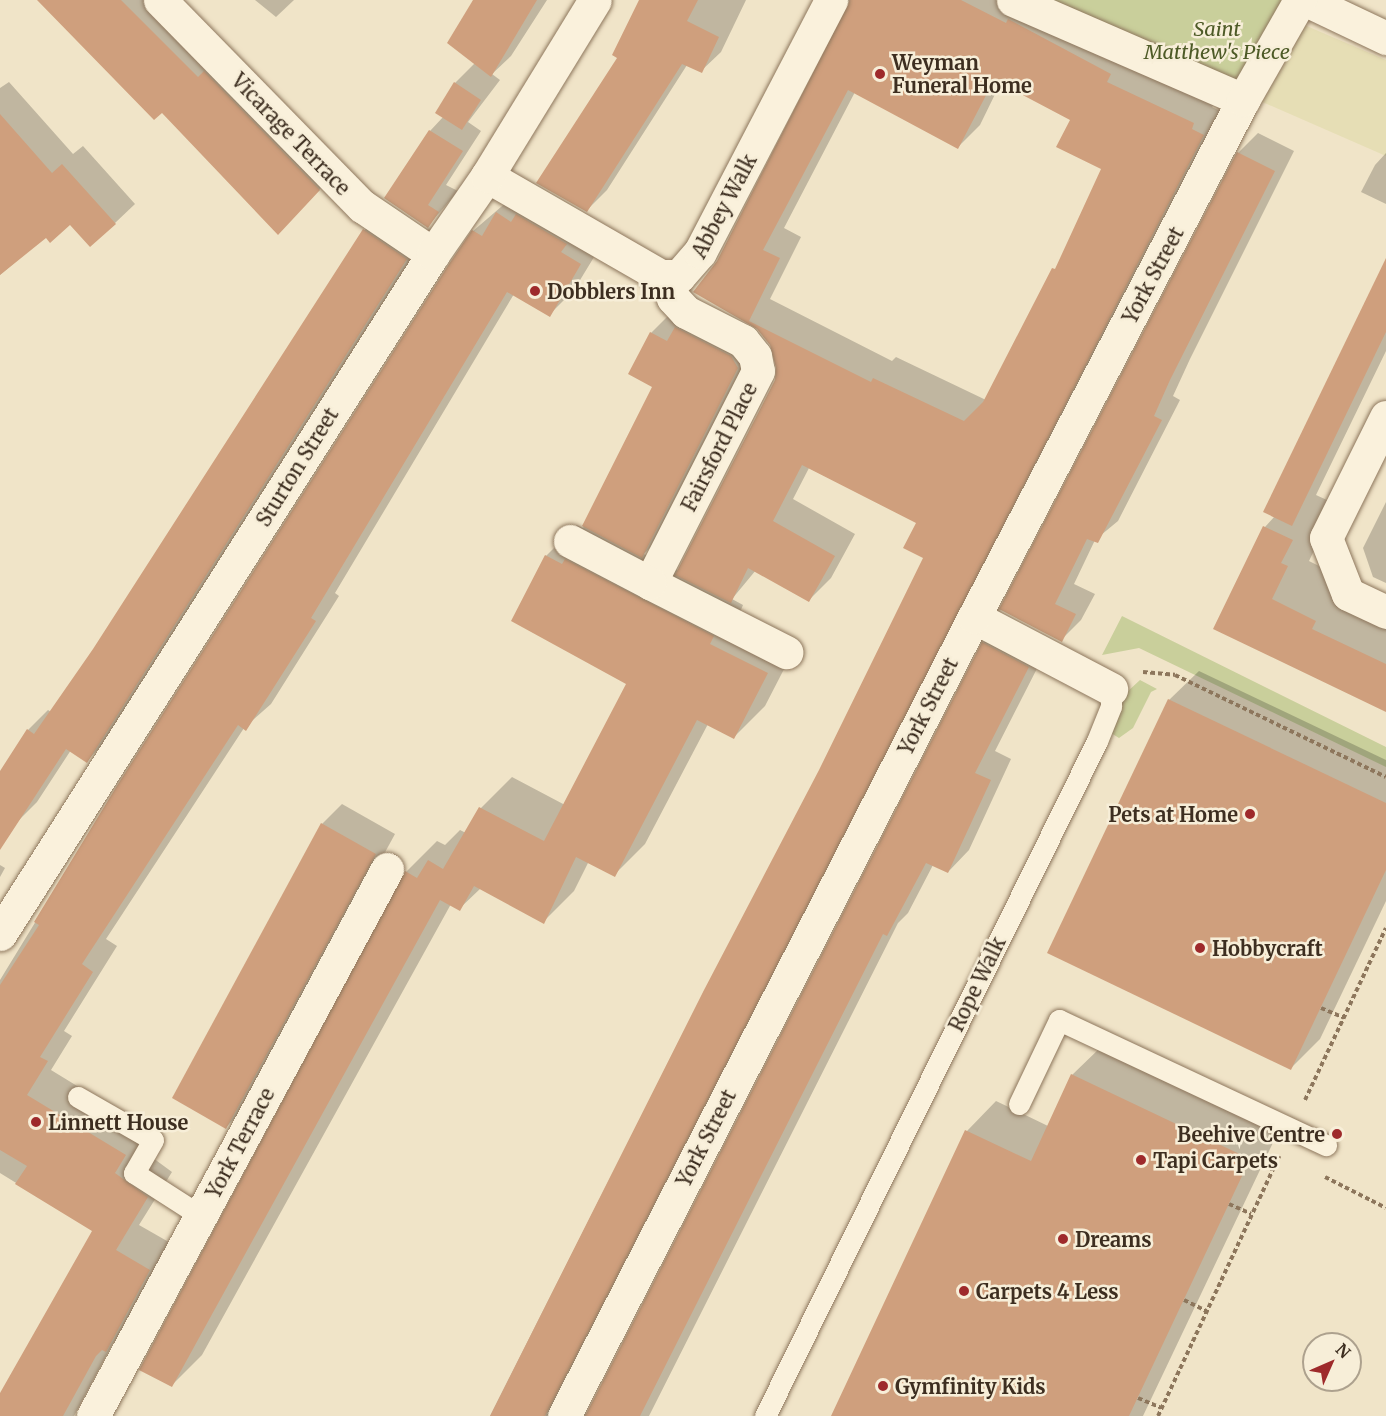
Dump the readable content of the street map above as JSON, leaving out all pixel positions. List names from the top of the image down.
{
  "streets": {
    "street": [
      "Vicarage Terrace",
      "Abbey Walk",
      "York Street",
      "Fairsford Place",
      "Sturton Street",
      "York Terrace"
    ],
    "lane": ["Rope Walk"]
  },
  "crossings": [
    ["Vicarage Terrace", "Sturton Street"],
    ["Abbey Walk", "Fairsford Place"]
  ],
  "parks": ["Saint Matthew's Piece"],
  "places": [
    "Weyman Funeral Home",
    "Dobblers Inn",
    "Pets at Home",
    "Hobbycraft",
    "Linnett House",
    "Beehive Centre",
    "Tapi Carpets",
    "Dreams",
    "Carpets 4 Less",
    "Gymfinity Kids"
  ],
  "north": "top right"
}
